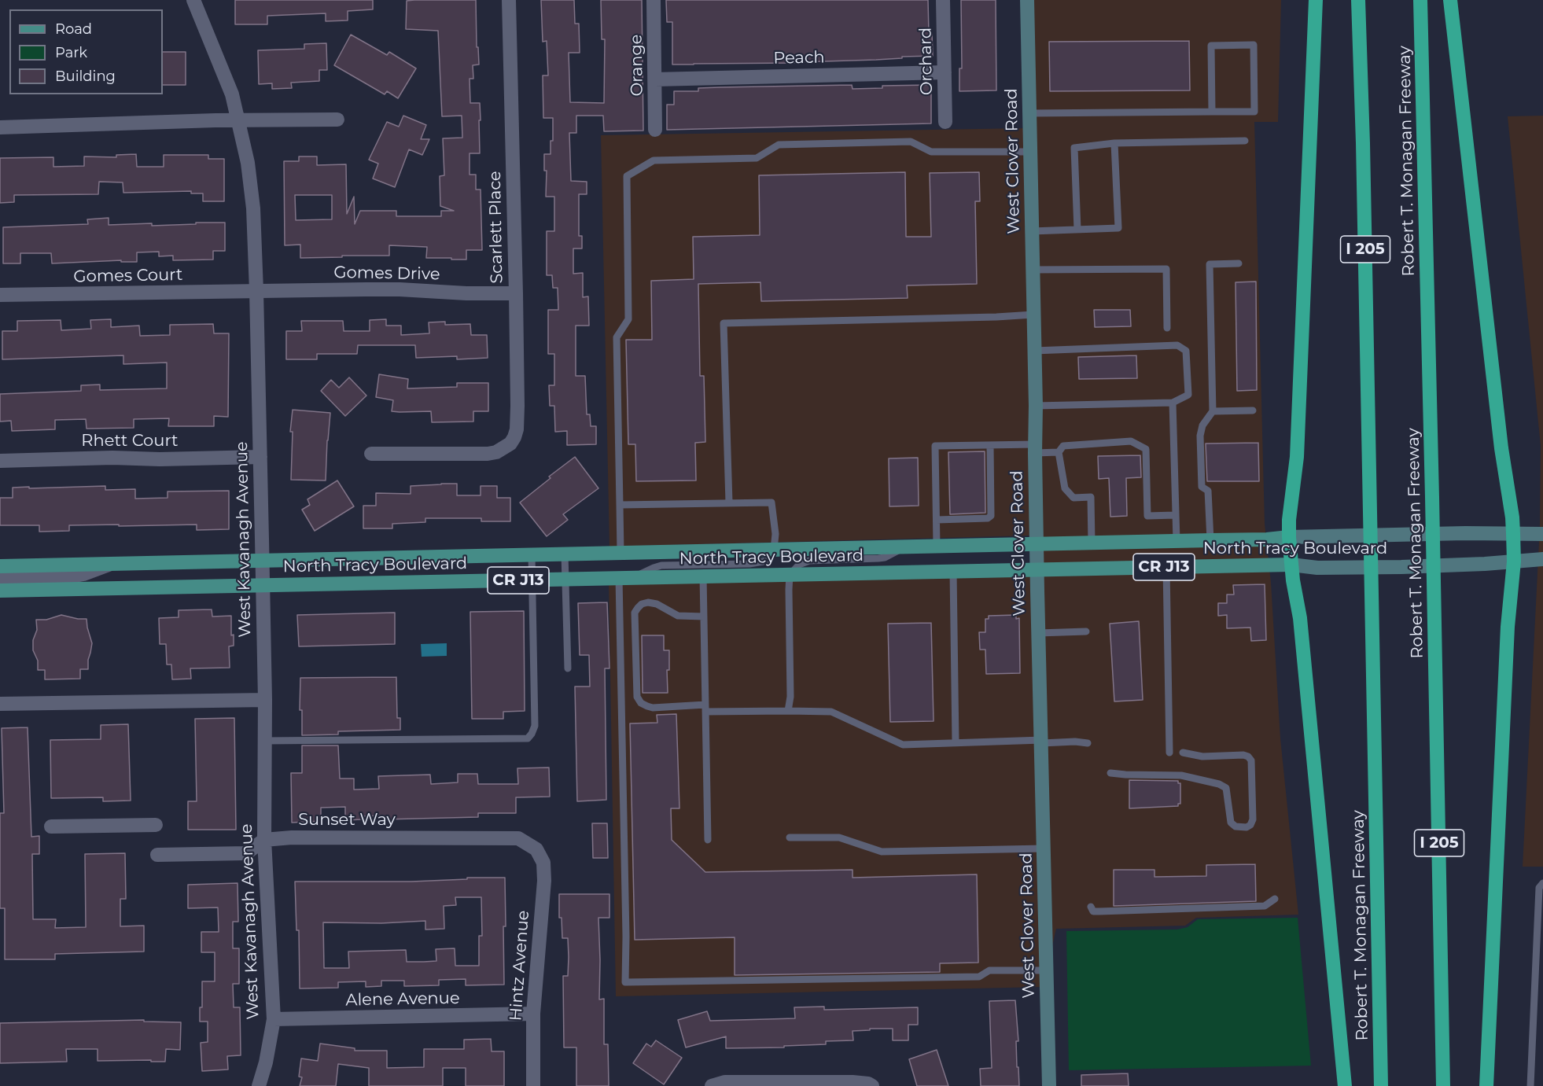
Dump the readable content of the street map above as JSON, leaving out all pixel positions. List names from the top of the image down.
{
  "streets": {
    "highway": ["Robert T. Monagan Freeway", "I 205"],
    "main road": ["North Tracy Boulevard", "CR J13"],
    "street": [
      "Peach",
      "Orchard",
      "Orange",
      "West Clover Road",
      "Scarlett Place",
      "Gomes Drive",
      "Gomes Court",
      "Rhett Court",
      "West Kavanagh Avenue",
      "Sunset Way",
      "Hintz Avenue",
      "Alene Avenue"
    ]
  },
  "crossings": [
    ["Peach", "Orchard"],
    ["Peach", "Orange"],
    ["West Clover Road", "North Tracy Boulevard"],
    ["Scarlett Place", "Gomes Drive"],
    ["Gomes Drive", "Gomes Court"],
    ["Gomes Drive", "West Kavanagh Avenue"],
    ["Gomes Court", "West Kavanagh Avenue"],
    ["Rhett Court", "West Kavanagh Avenue"],
    ["West Kavanagh Avenue", "North Tracy Boulevard"],
    ["West Kavanagh Avenue", "Sunset Way"],
    ["West Kavanagh Avenue", "Alene Avenue"],
    ["Sunset Way", "Hintz Avenue"],
    ["Hintz Avenue", "Alene Avenue"]
  ],
  "legend": ["Road", "Park", "Building"]
}
